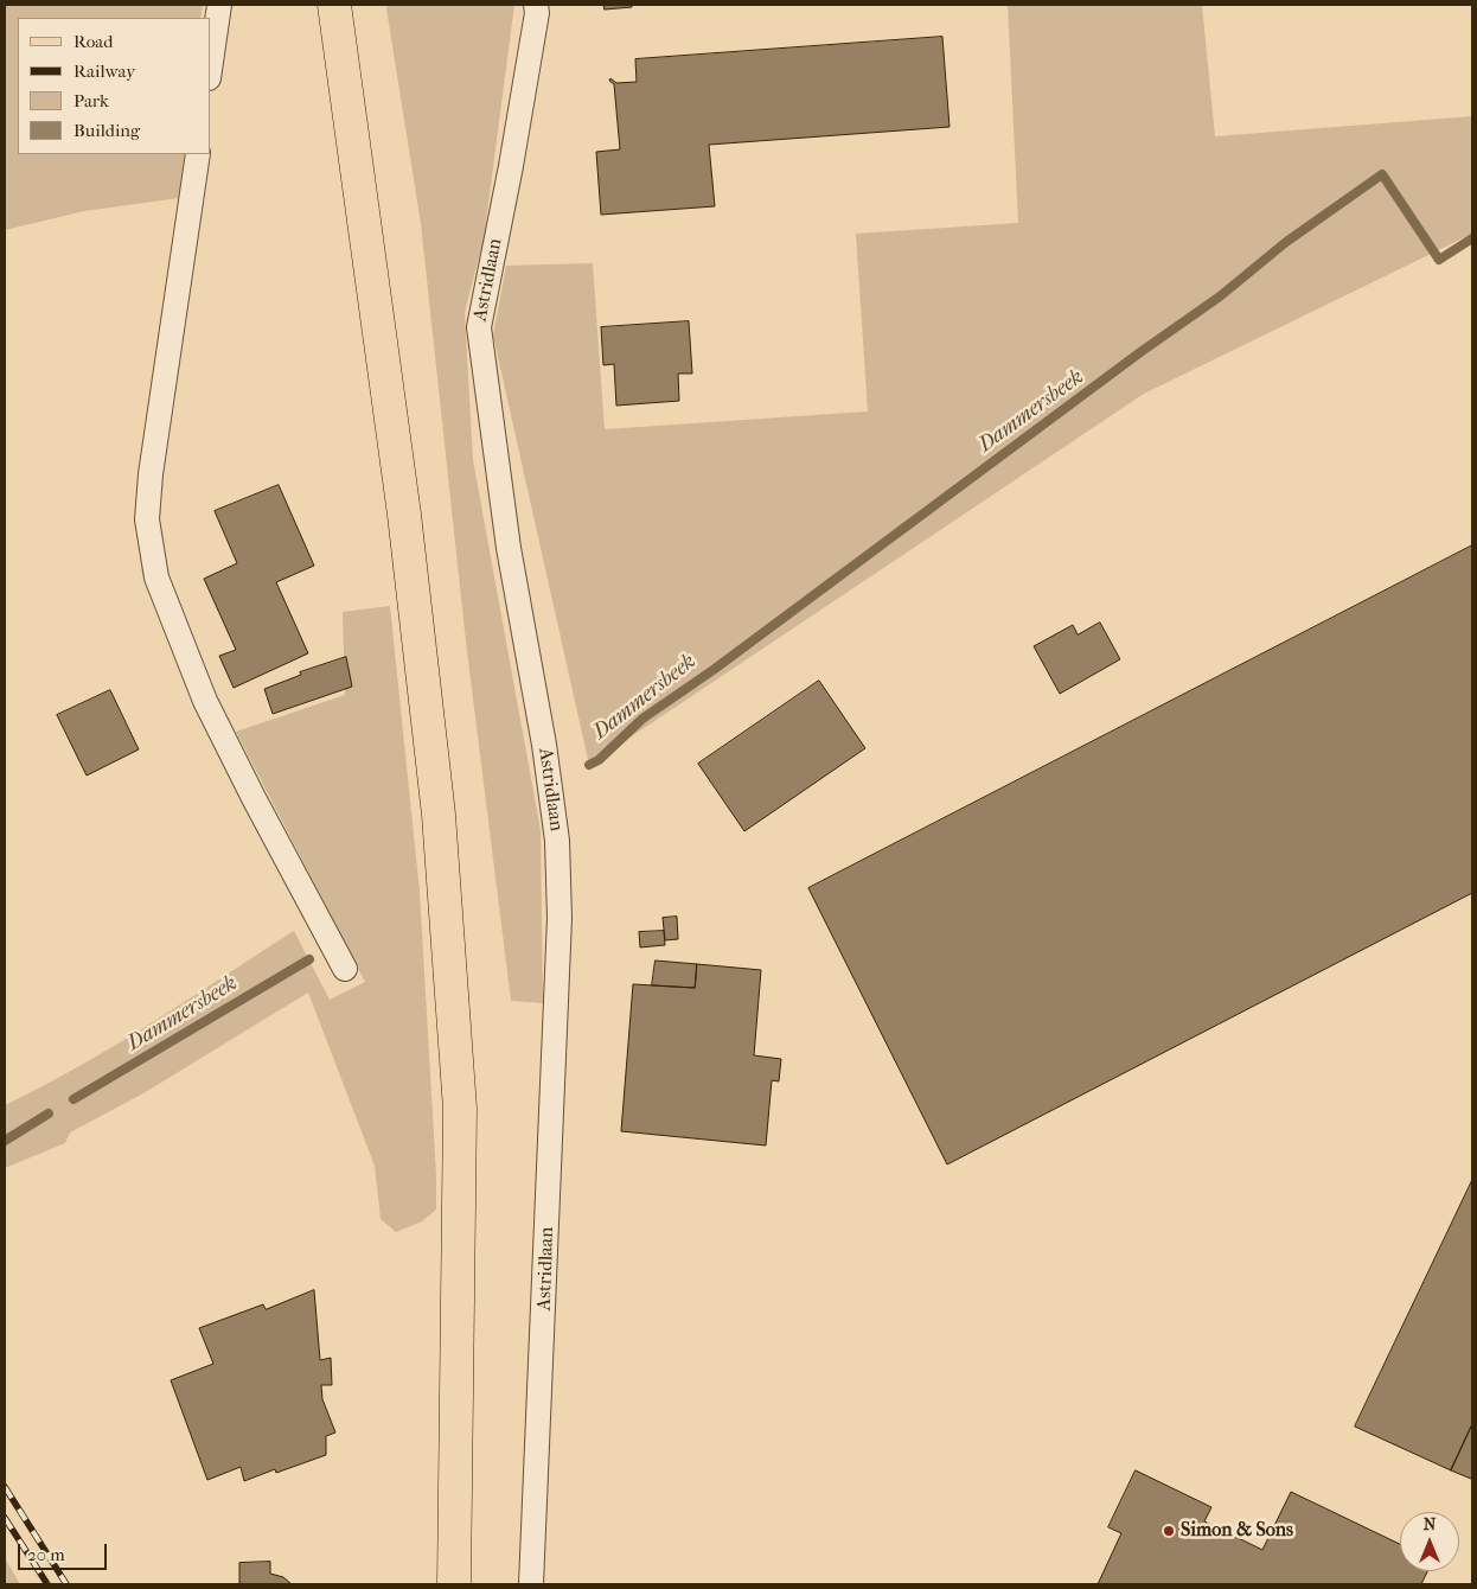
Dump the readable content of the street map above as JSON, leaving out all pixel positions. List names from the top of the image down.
{
  "streets": {
    "street": ["Astridlaan"]
  },
  "water": ["Dammersbeek"],
  "places": ["Simon & Sons"],
  "legend": [
    "Road",
    "Railway",
    "Park",
    "Building"
  ],
  "scale_bar": "20 m",
  "north": "top"
}
